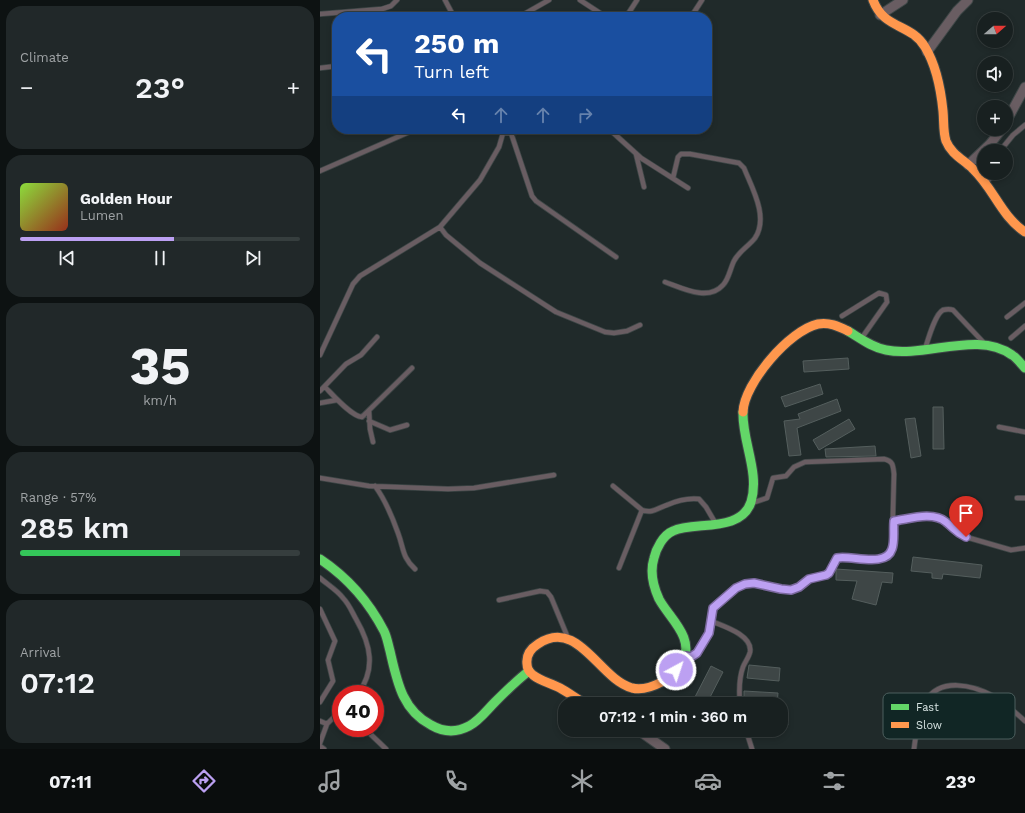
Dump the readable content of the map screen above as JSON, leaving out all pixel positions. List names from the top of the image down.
{
  "legend": ["Fast", "Slow"],
  "north": "right",
  "page": {
    "tile": [
      "Climate",
      ["35", "km/h"],
      ["Range · 57%", "285 km"],
      ["Arrival", "07:12"]
    ],
    "map_buttons": ["+", "−"],
    "turn": ["250 m", "Turn left"],
    "heat": ["−", "23°", "+"],
    "song": ["Golden Hour", "Lumen"],
    "limit": "40",
    "trip": "07:12 · 1 min · 360 m",
    "tabs": ["07:11", "23°"]
  }
}
